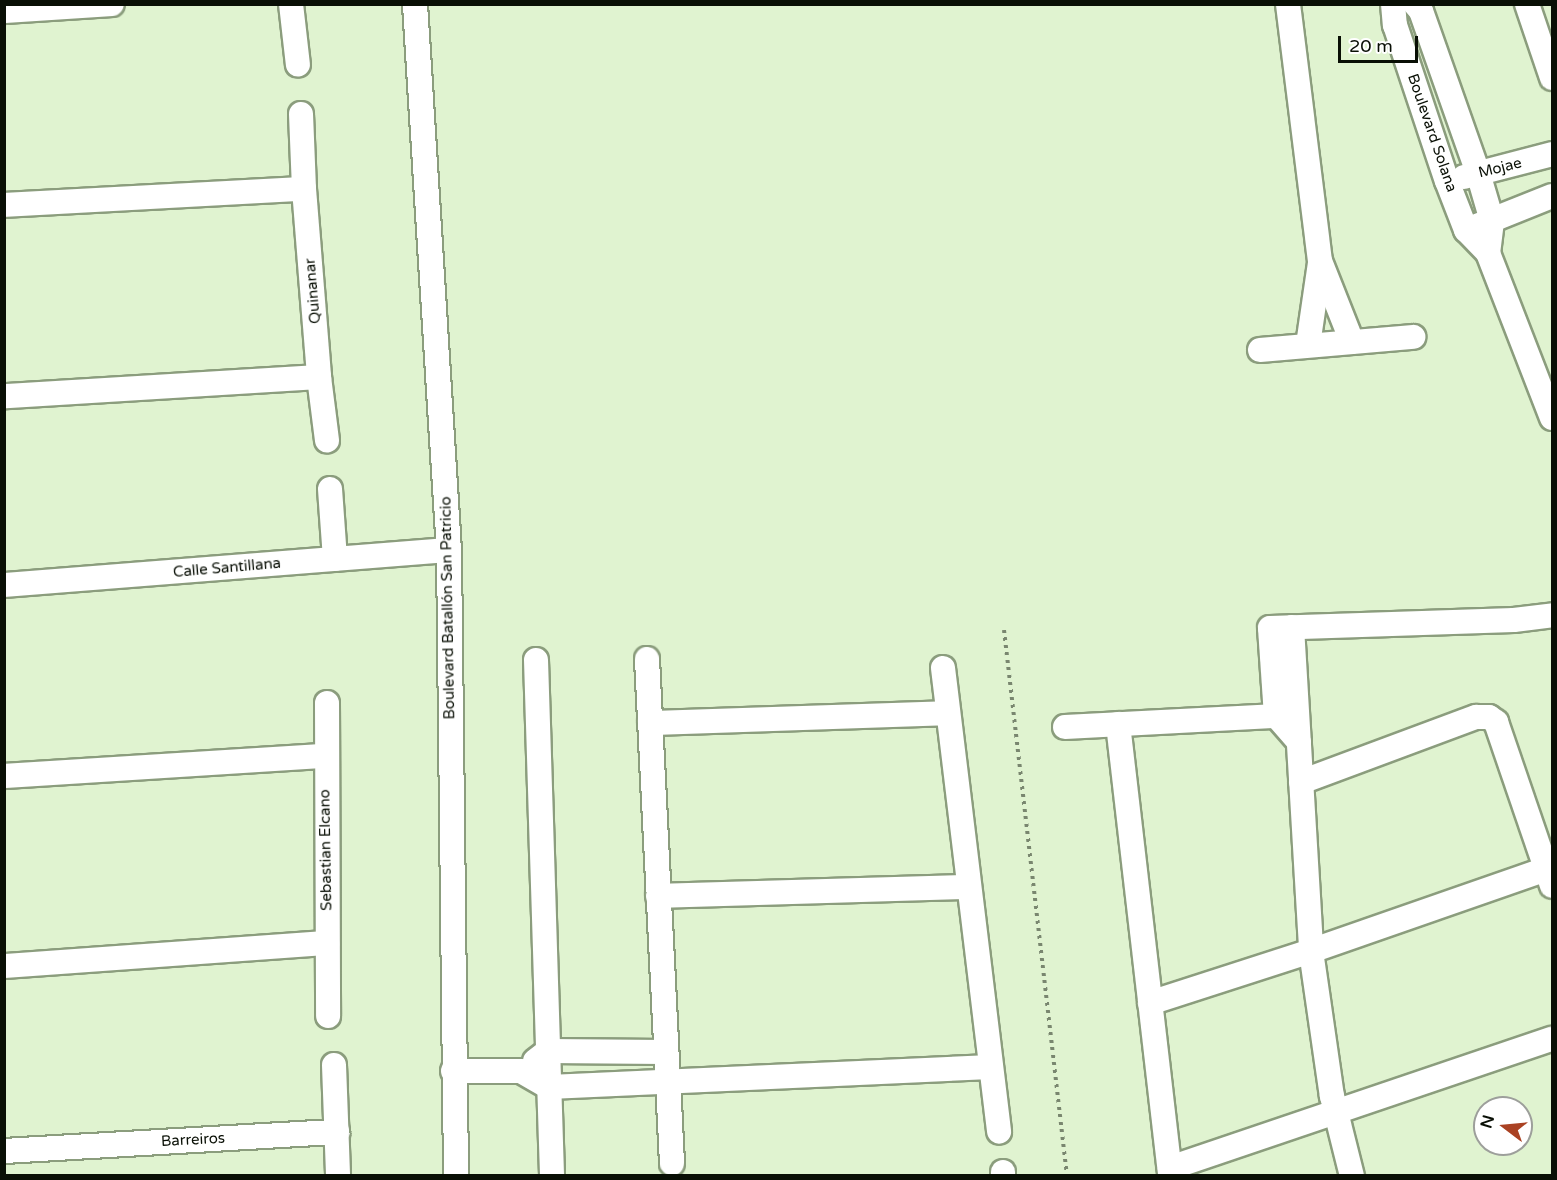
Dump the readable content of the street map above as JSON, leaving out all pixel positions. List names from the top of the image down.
{
  "streets": {
    "street": [
      "Boulevard Solana",
      "Mojae",
      "Quinanar",
      "Calle Santillana",
      "Boulevard Batallón San Patricio",
      "Sebastian Elcano",
      "Barreiros"
    ]
  },
  "crossings": [
    ["Boulevard Solana", "Mojae"],
    ["Calle Santillana", "Boulevard Batallón San Patricio"]
  ],
  "scale_bar": "20 m",
  "north": "left"
}
